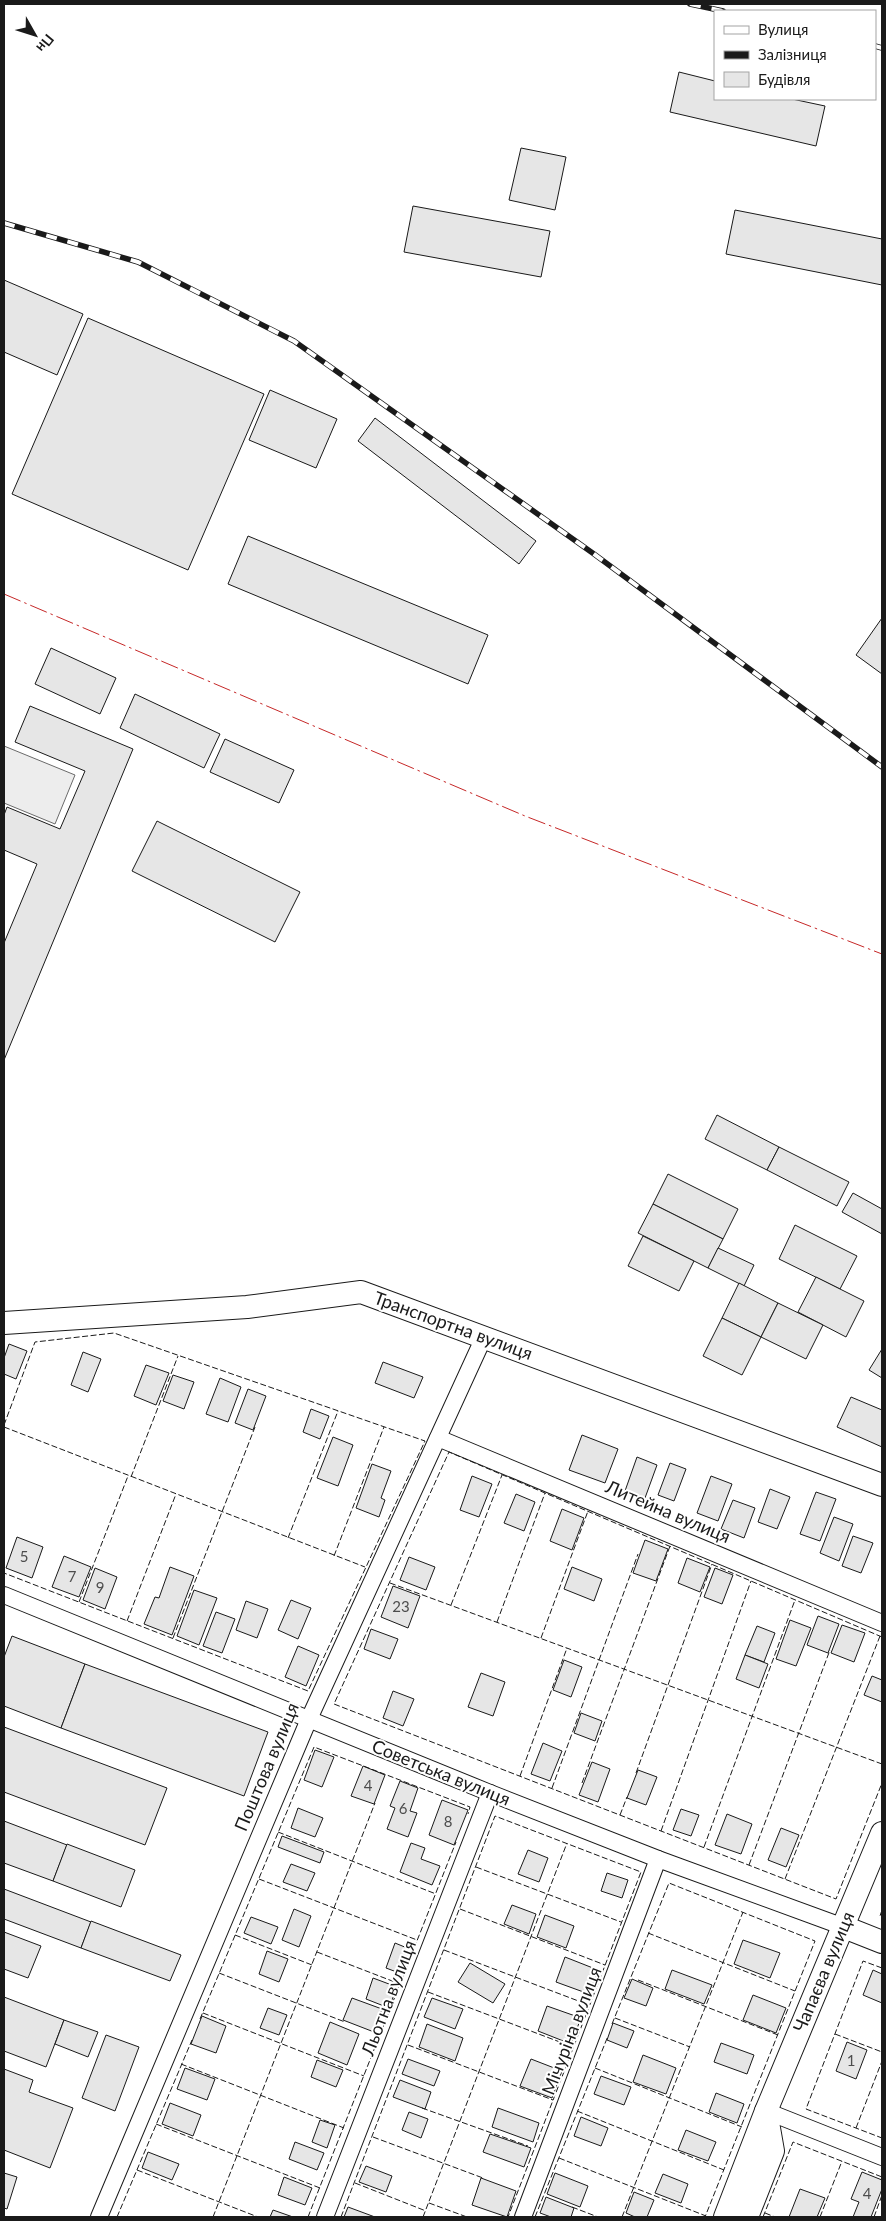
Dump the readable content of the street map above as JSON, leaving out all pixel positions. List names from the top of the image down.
{
  "streets": {
    "street": [
      "Транспортна вулиця",
      "Литейна вулиця",
      "Поштова вулиця",
      "Советська вулиця",
      "Чапаєва вулиця",
      "Льотна вулиця",
      "Мічуріна вулиця"
    ]
  },
  "crossings": [
    ["Транспортна вулиця", "Поштова вулиця"],
    ["Литейна вулиця", "Поштова вулиця"],
    ["Поштова вулиця", "Советська вулиця"],
    ["Советська вулиця", "Чапаєва вулиця"],
    ["Советська вулиця", "Льотна вулиця"],
    ["Советська вулиця", "Мічуріна вулиця"]
  ],
  "house_numbers": [
    "5",
    "7",
    "9",
    "23",
    "4",
    "6",
    "8",
    "1",
    "4"
  ],
  "legend": ["Вулиця", "Залізниця", "Будівля"],
  "north": "bottom right"
}
